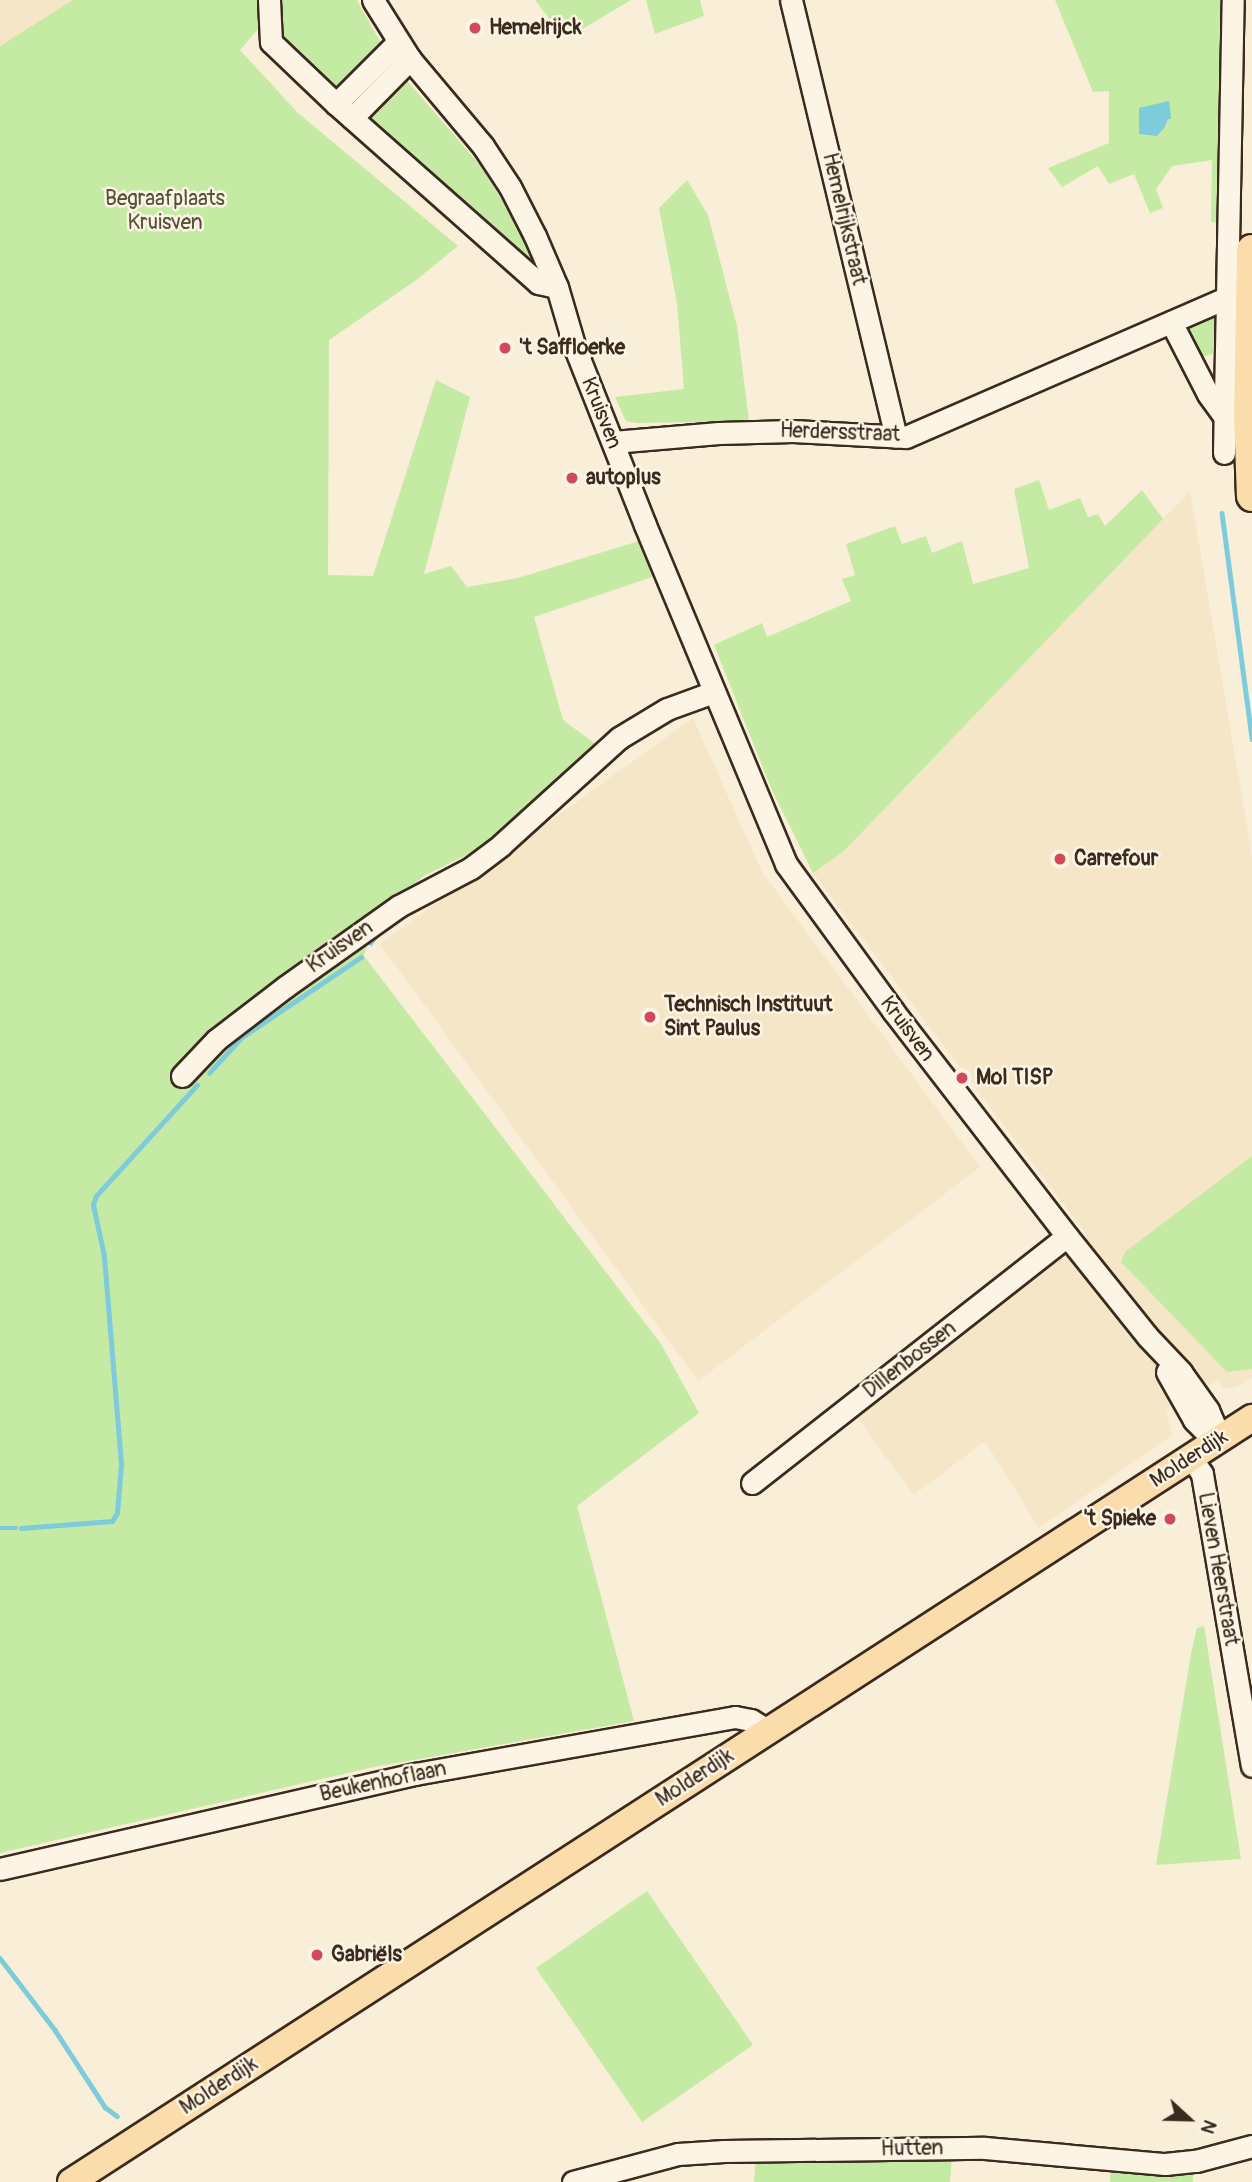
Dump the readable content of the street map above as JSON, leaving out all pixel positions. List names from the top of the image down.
{
  "streets": {
    "main road": ["Molderdijk"],
    "street": [
      "Hemelrijkstraat",
      "Kruisven",
      "Herdersstraat",
      "Dillenbossen",
      "Lieven Heerstraat",
      "Beukenhoflaan",
      "Hutten"
    ]
  },
  "crossings": [
    ["Hemelrijkstraat", "Herdersstraat"],
    ["Kruisven", "Herdersstraat"],
    ["Kruisven", "Dillenbossen"],
    ["Kruisven", "Molderdijk"],
    ["Molderdijk", "Lieven Heerstraat"],
    ["Molderdijk", "Beukenhoflaan"]
  ],
  "parks": ["Begraafplaats Kruisven"],
  "places": [
    "Hemelrijck",
    "'t Saffloerke",
    "autoplus",
    "Carrefour",
    "Technisch Instituut Sint Paulus",
    "Mol TISP",
    "'t Spieke",
    "Gabriëls"
  ],
  "north": "right"
}
